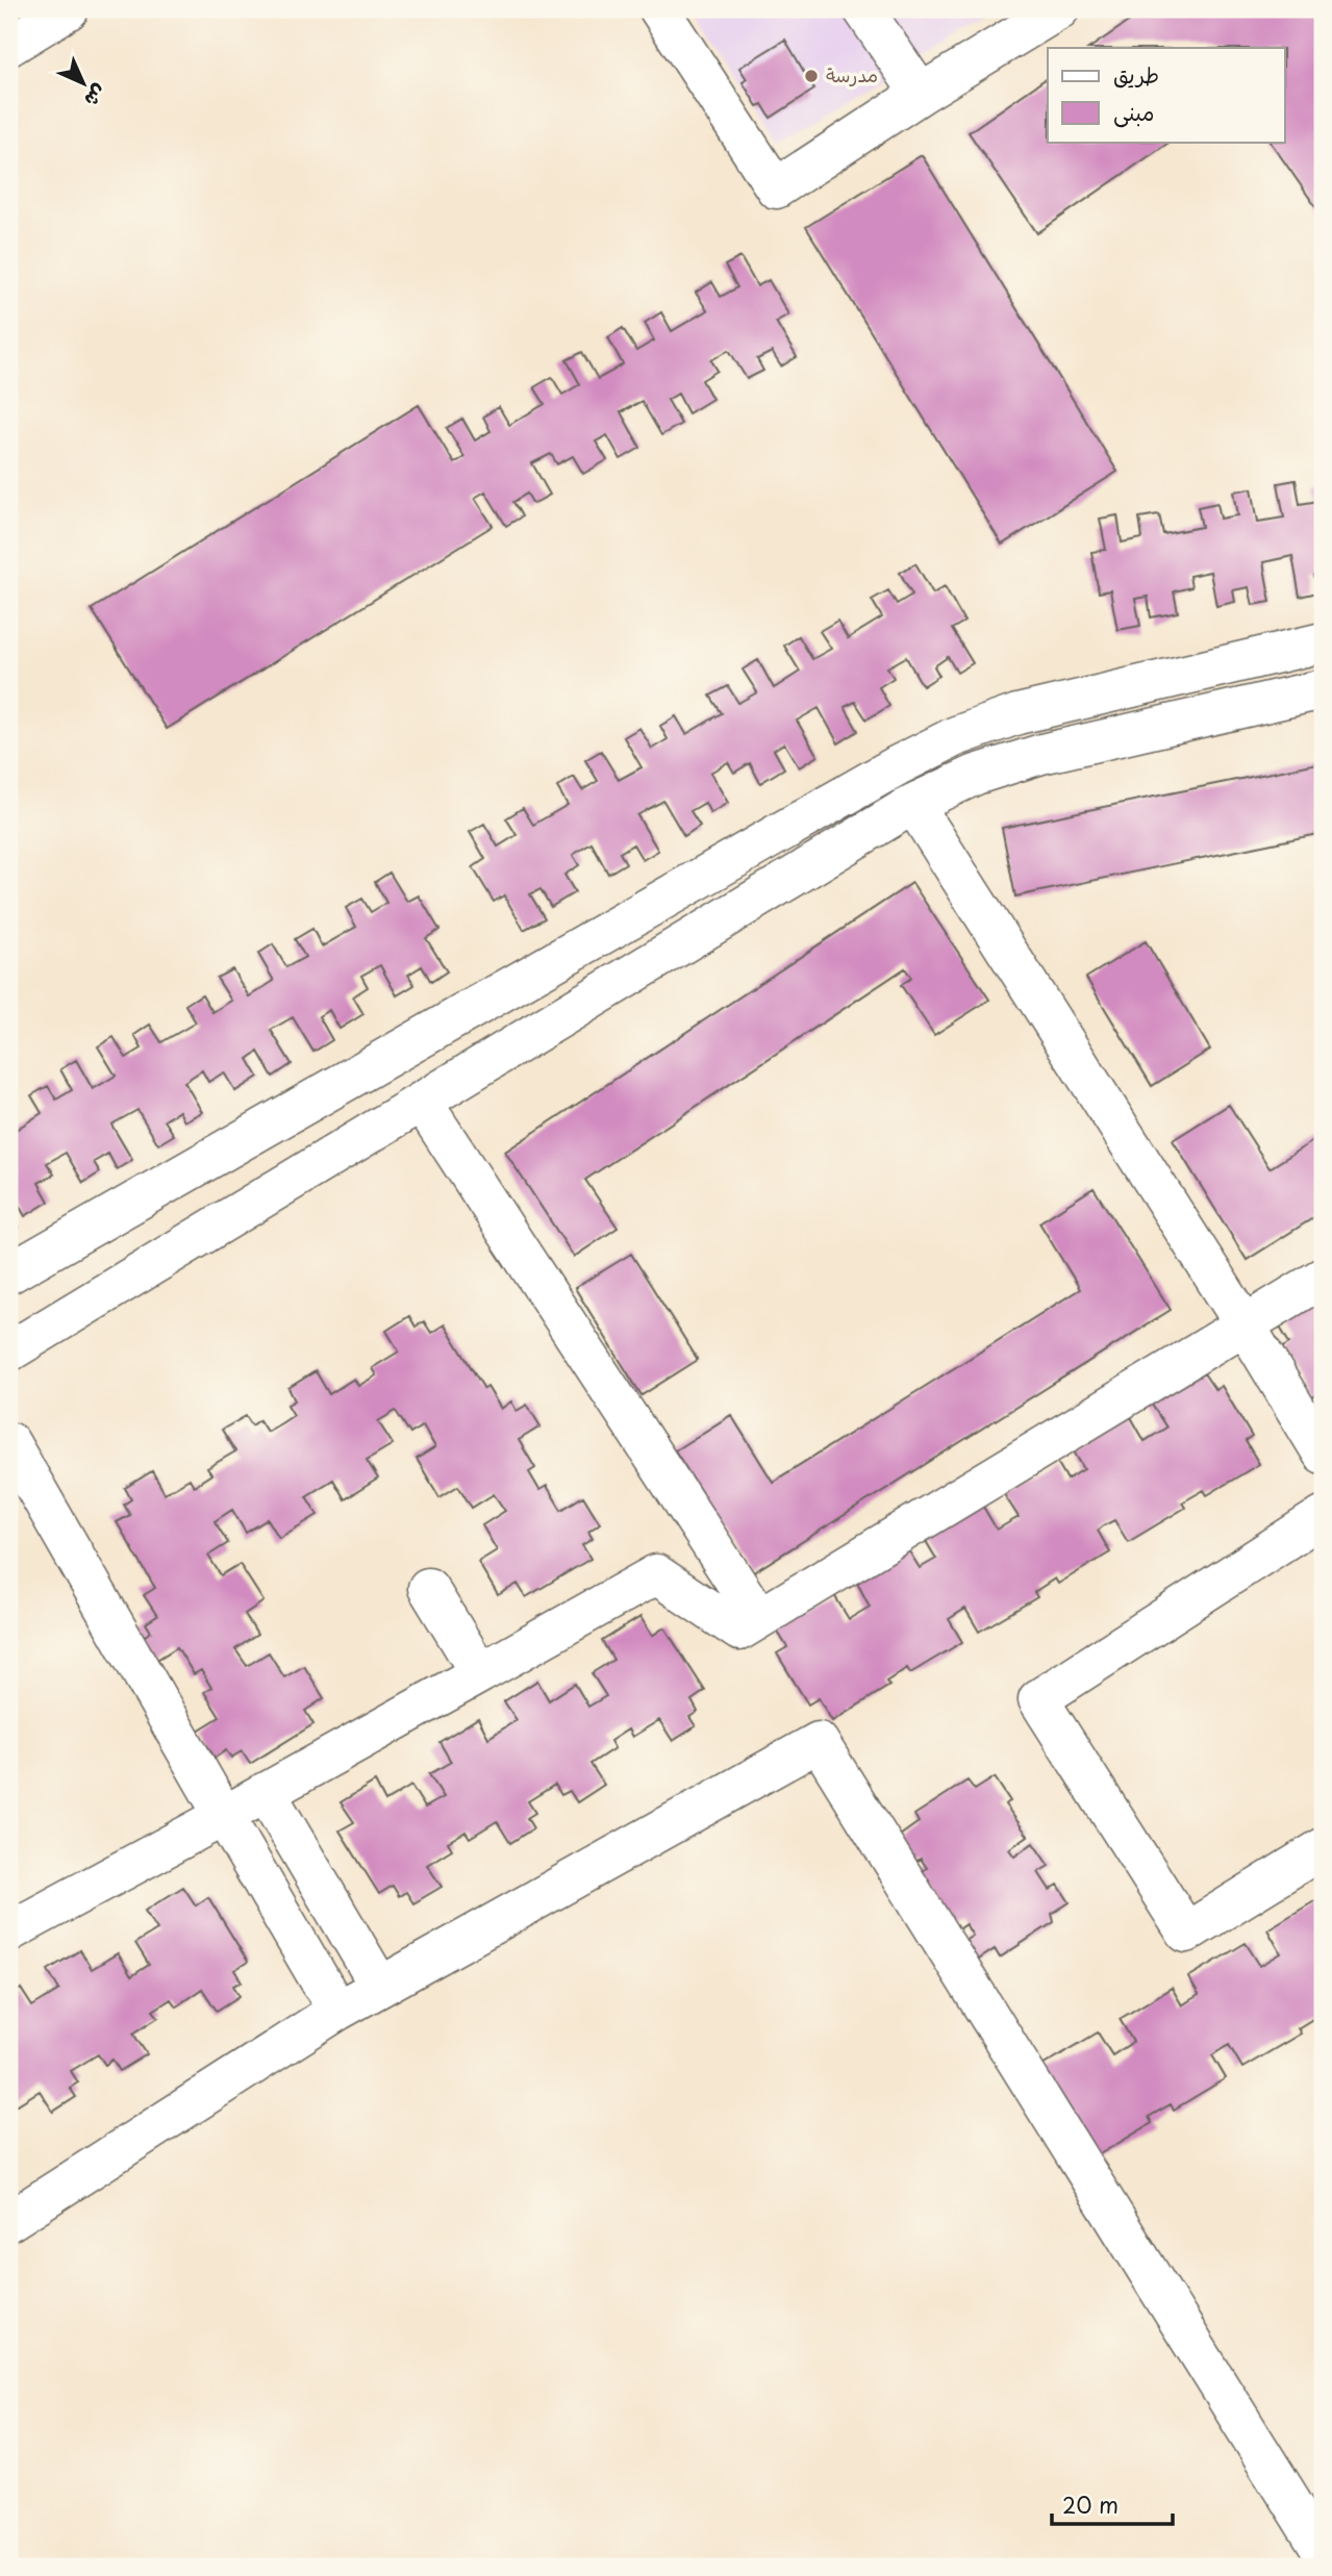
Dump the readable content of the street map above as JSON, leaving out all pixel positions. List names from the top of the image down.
{
  "places": ["مدرسة"],
  "legend": ["طريق", "مبنى"],
  "scale_bar": "20 m",
  "north": "bottom right"
}
